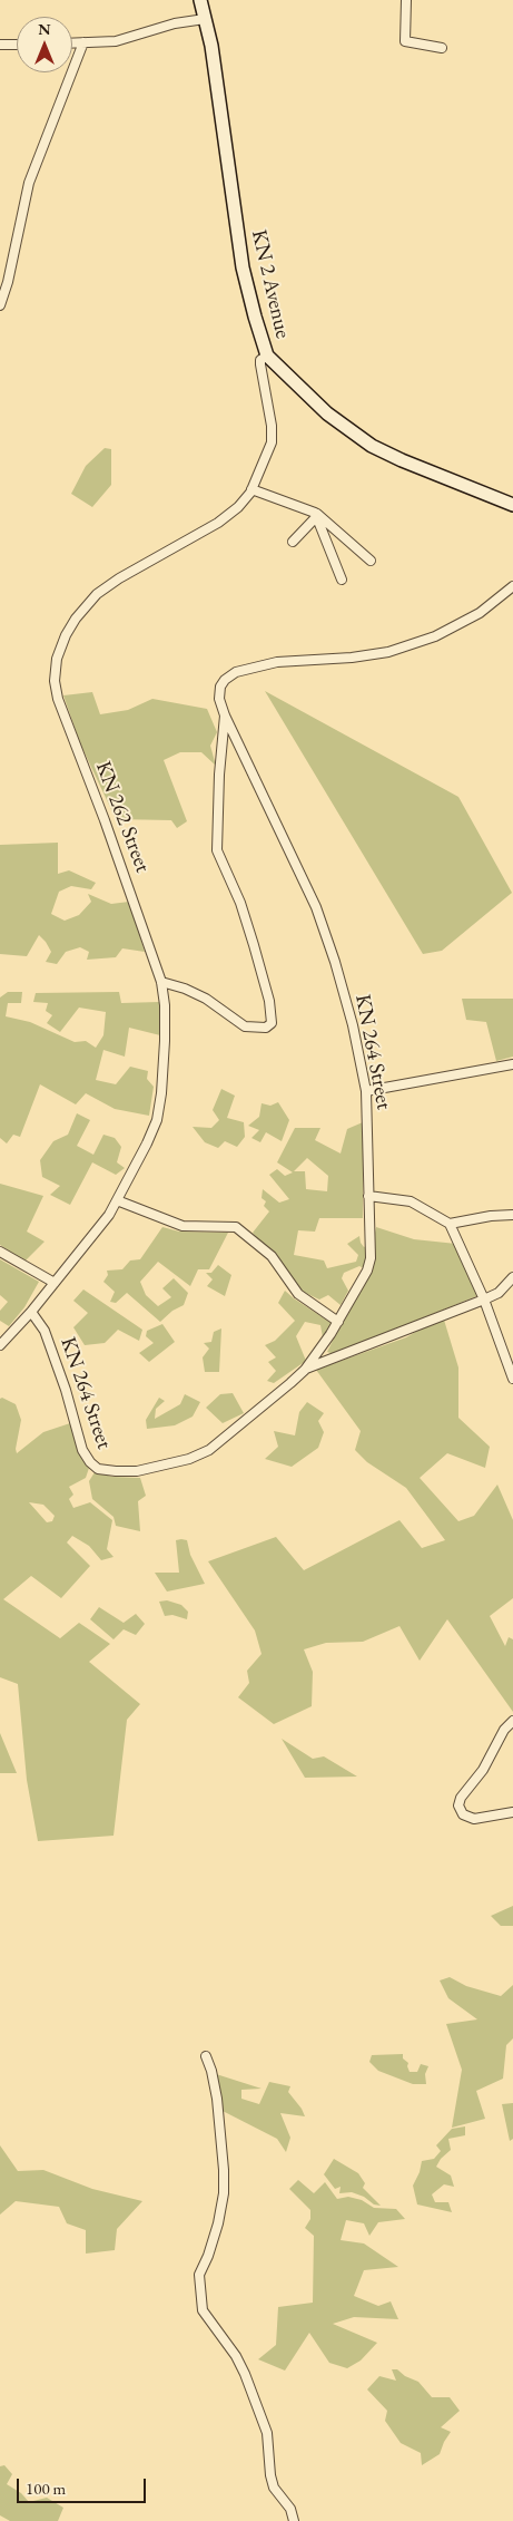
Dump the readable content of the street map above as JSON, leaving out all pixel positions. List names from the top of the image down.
{
  "streets": {
    "main road": ["KN 2 Avenue"],
    "street": ["KN 262 Street", "KN 264 Street"]
  },
  "crossings": [
    ["KN 2 Avenue", "KN 262 Street"],
    ["KN 262 Street", "KN 264 Street"]
  ],
  "scale_bar": "100 m",
  "north": "top"
}
